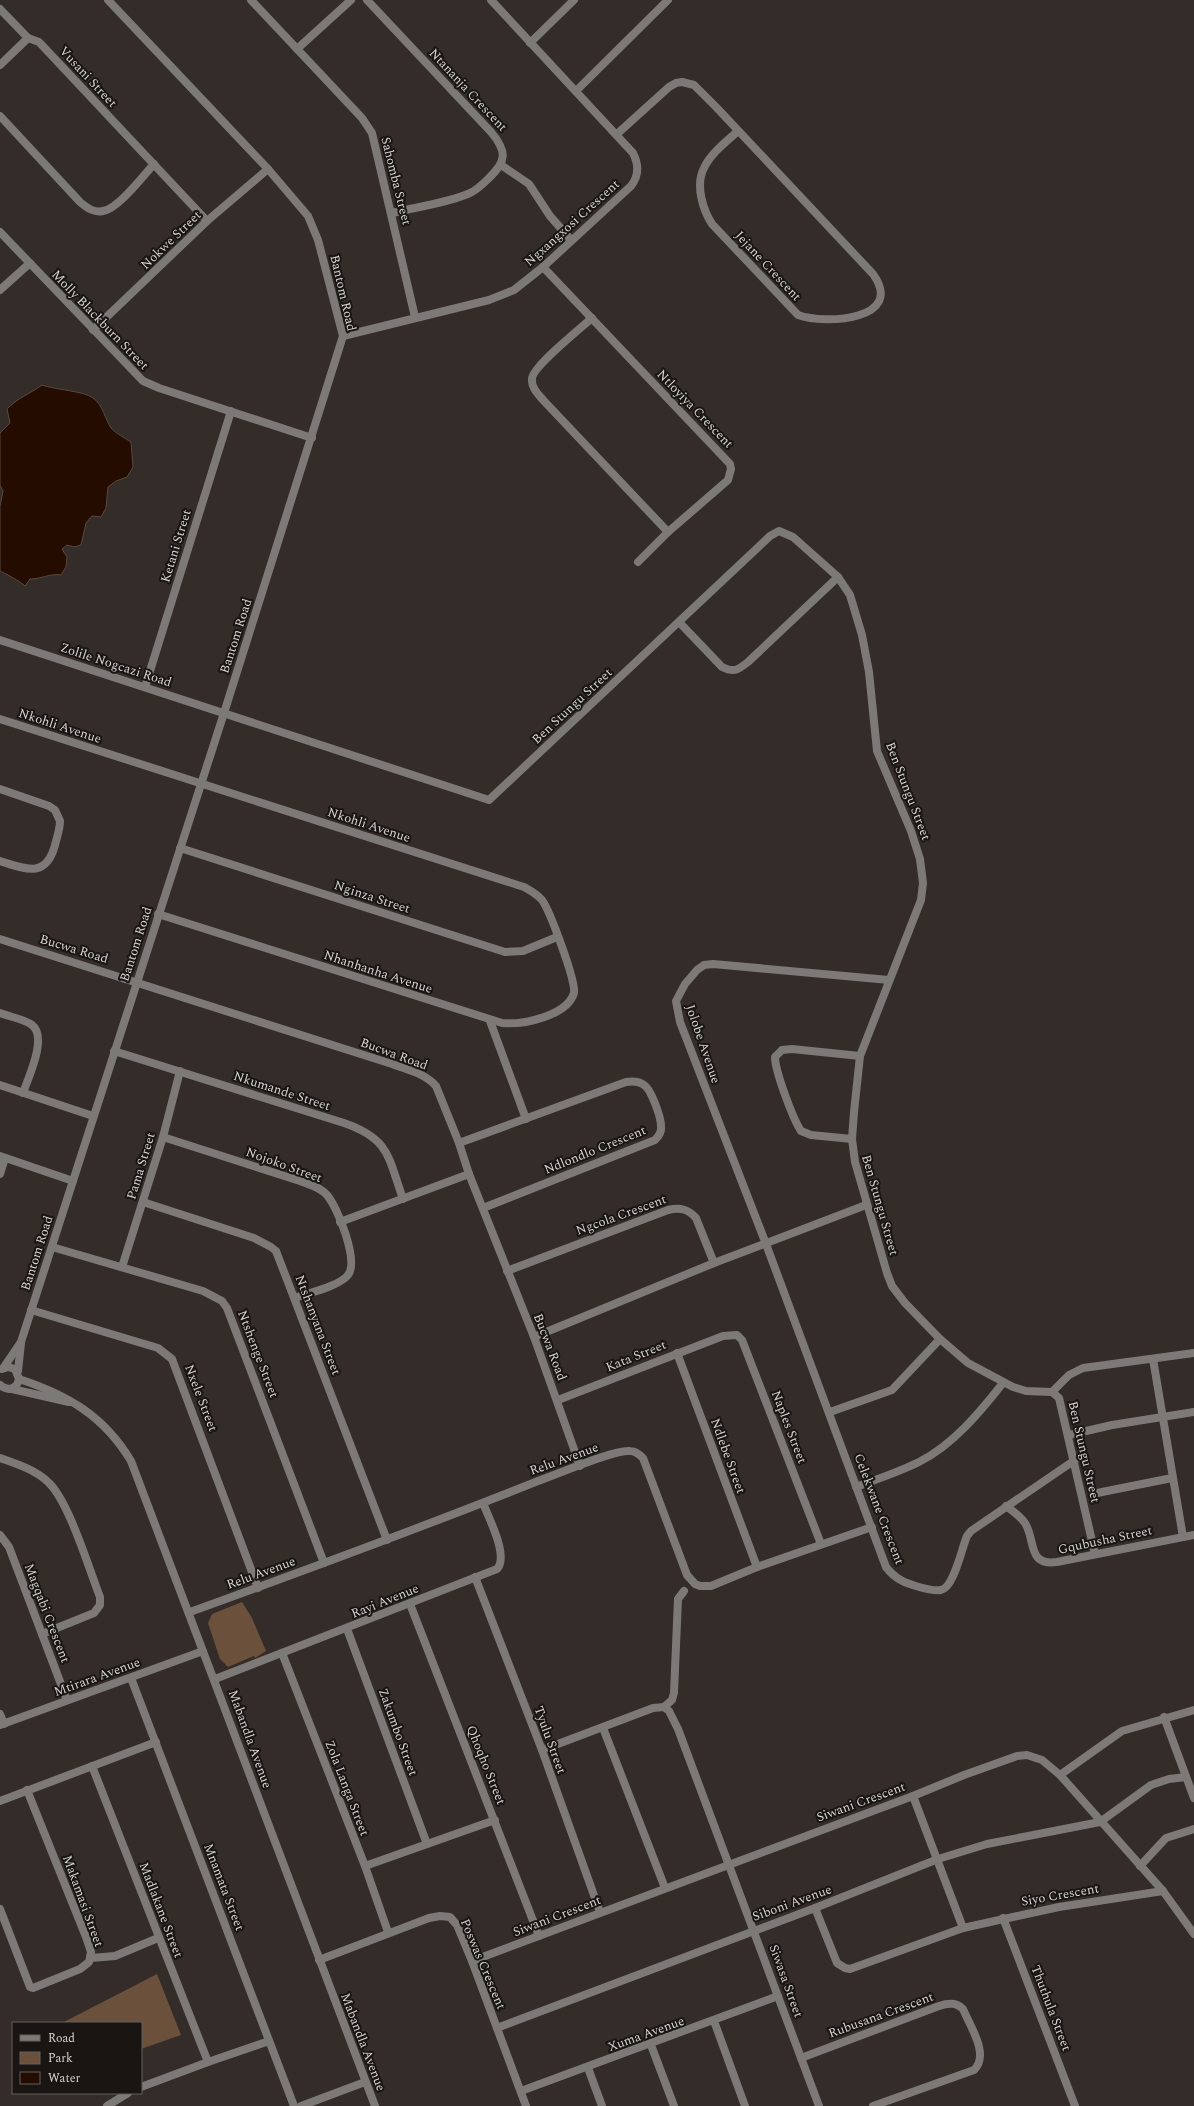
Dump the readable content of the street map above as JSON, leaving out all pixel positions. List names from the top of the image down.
{
  "streets": {
    "street": [
      "Vusani Street",
      "Ntananja Crescent",
      "Sahomba Street",
      "Ngxangxosi Crescent",
      "Nokwe Street",
      "Jejane Crescent",
      "Bantom Road",
      "Molly Blackburn Street",
      "Ntloyiya Crescent",
      "Ketani Street",
      "Zolile Nogcazi Road",
      "Ben Stungu Street",
      "Nkohli Avenue",
      "Nginza Street",
      "Bucwa Road",
      "Nhanhanha Avenue",
      "Jolobe Avenue",
      "Nkumande Street",
      "Ndlondlo Crescent",
      "Nojoko Street",
      "Pama Street",
      "Ngcola Crescent",
      "Ntshanyana Street",
      "Ntshenge Street",
      "Kata Street",
      "Nxele Street",
      "Naples Street",
      "Ndlebe Street",
      "Relu Avenue",
      "Celekwane Crescent",
      "Gqubusha Street",
      "Rayi Avenue",
      "Magqabi Crescent",
      "Mtirara Avenue",
      "Zakumbo Street",
      "Mabandla Avenue",
      "Tyulu Street",
      "Qhoqho Street",
      "Zola Langa Street",
      "Siwani Crescent",
      "Mnamata Street",
      "Siyo Crescent",
      "Makamasi Street",
      "Siboni Avenue",
      "Madlakane Street",
      "Poswas Crescent",
      "Siwasa Street",
      "Thuthula Street",
      "Rubusana Crescent",
      "Xuma Avenue"
    ]
  },
  "crossings": [
    ["Vusani Street", "Nokwe Street"],
    ["Sahomba Street", "Ngxangxosi Crescent"],
    ["Ngxangxosi Crescent", "Jejane Crescent"],
    ["Ngxangxosi Crescent", "Bantom Road"],
    ["Ngxangxosi Crescent", "Ntloyiya Crescent"],
    ["Nokwe Street", "Bantom Road"],
    ["Nokwe Street", "Molly Blackburn Street"],
    ["Bantom Road", "Molly Blackburn Street"],
    ["Bantom Road", "Zolile Nogcazi Road"],
    ["Bantom Road", "Ben Stungu Street"],
    ["Bantom Road", "Nkohli Avenue"],
    ["Bantom Road", "Nginza Street"],
    ["Bantom Road", "Bucwa Road"],
    ["Bantom Road", "Nhanhanha Avenue"],
    ["Bantom Road", "Nkumande Street"],
    ["Bantom Road", "Ntshenge Street"],
    ["Bantom Road", "Nxele Street"],
    ["Bantom Road", "Mabandla Avenue"],
    ["Molly Blackburn Street", "Ketani Street"],
    ["Ketani Street", "Zolile Nogcazi Road"],
    ["Zolile Nogcazi Road", "Ben Stungu Street"],
    ["Ben Stungu Street", "Jolobe Avenue"],
    ["Ben Stungu Street", "Celekwane Crescent"],
    ["Ben Stungu Street", "Gqubusha Street"],
    ["Nkohli Avenue", "Nginza Street"],
    ["Nkohli Avenue", "Nhanhanha Avenue"],
    ["Bucwa Road", "Ndlondlo Crescent"],
    ["Bucwa Road", "Ngcola Crescent"],
    ["Bucwa Road", "Kata Street"],
    ["Bucwa Road", "Relu Avenue"],
    ["Jolobe Avenue", "Celekwane Crescent"],
    ["Nkumande Street", "Pama Street"],
    ["Nojoko Street", "Pama Street"],
    ["Nojoko Street", "Ntshanyana Street"],
    ["Pama Street", "Ntshanyana Street"],
    ["Pama Street", "Ntshenge Street"],
    ["Ntshanyana Street", "Relu Avenue"],
    ["Ntshenge Street", "Relu Avenue"],
    ["Kata Street", "Naples Street"],
    ["Kata Street", "Ndlebe Street"],
    ["Nxele Street", "Relu Avenue"],
    ["Naples Street", "Relu Avenue"],
    ["Ndlebe Street", "Relu Avenue"],
    ["Relu Avenue", "Celekwane Crescent"],
    ["Relu Avenue", "Rayi Avenue"],
    ["Relu Avenue", "Mabandla Avenue"],
    ["Celekwane Crescent", "Gqubusha Street"],
    ["Rayi Avenue", "Zakumbo Street"],
    ["Rayi Avenue", "Mabandla Avenue"],
    ["Rayi Avenue", "Tyulu Street"],
    ["Rayi Avenue", "Qhoqho Street"],
    ["Rayi Avenue", "Zola Langa Street"],
    ["Magqabi Crescent", "Mtirara Avenue"],
    ["Mtirara Avenue", "Mabandla Avenue"],
    ["Mtirara Avenue", "Mnamata Street"],
    ["Mabandla Avenue", "Poswas Crescent"],
    ["Tyulu Street", "Siwani Crescent"],
    ["Qhoqho Street", "Siwani Crescent"],
    ["Zola Langa Street", "Poswas Crescent"],
    ["Siwani Crescent", "Siyo Crescent"],
    ["Siwani Crescent", "Siboni Avenue"],
    ["Siwani Crescent", "Poswas Crescent"],
    ["Siwani Crescent", "Siwasa Street"],
    ["Siyo Crescent", "Siboni Avenue"],
    ["Siyo Crescent", "Thuthula Street"],
    ["Siboni Avenue", "Poswas Crescent"],
    ["Siboni Avenue", "Siwasa Street"],
    ["Poswas Crescent", "Xuma Avenue"],
    ["Siwasa Street", "Rubusana Crescent"],
    ["Siwasa Street", "Xuma Avenue"]
  ],
  "legend": ["Road", "Park", "Water"]
}
